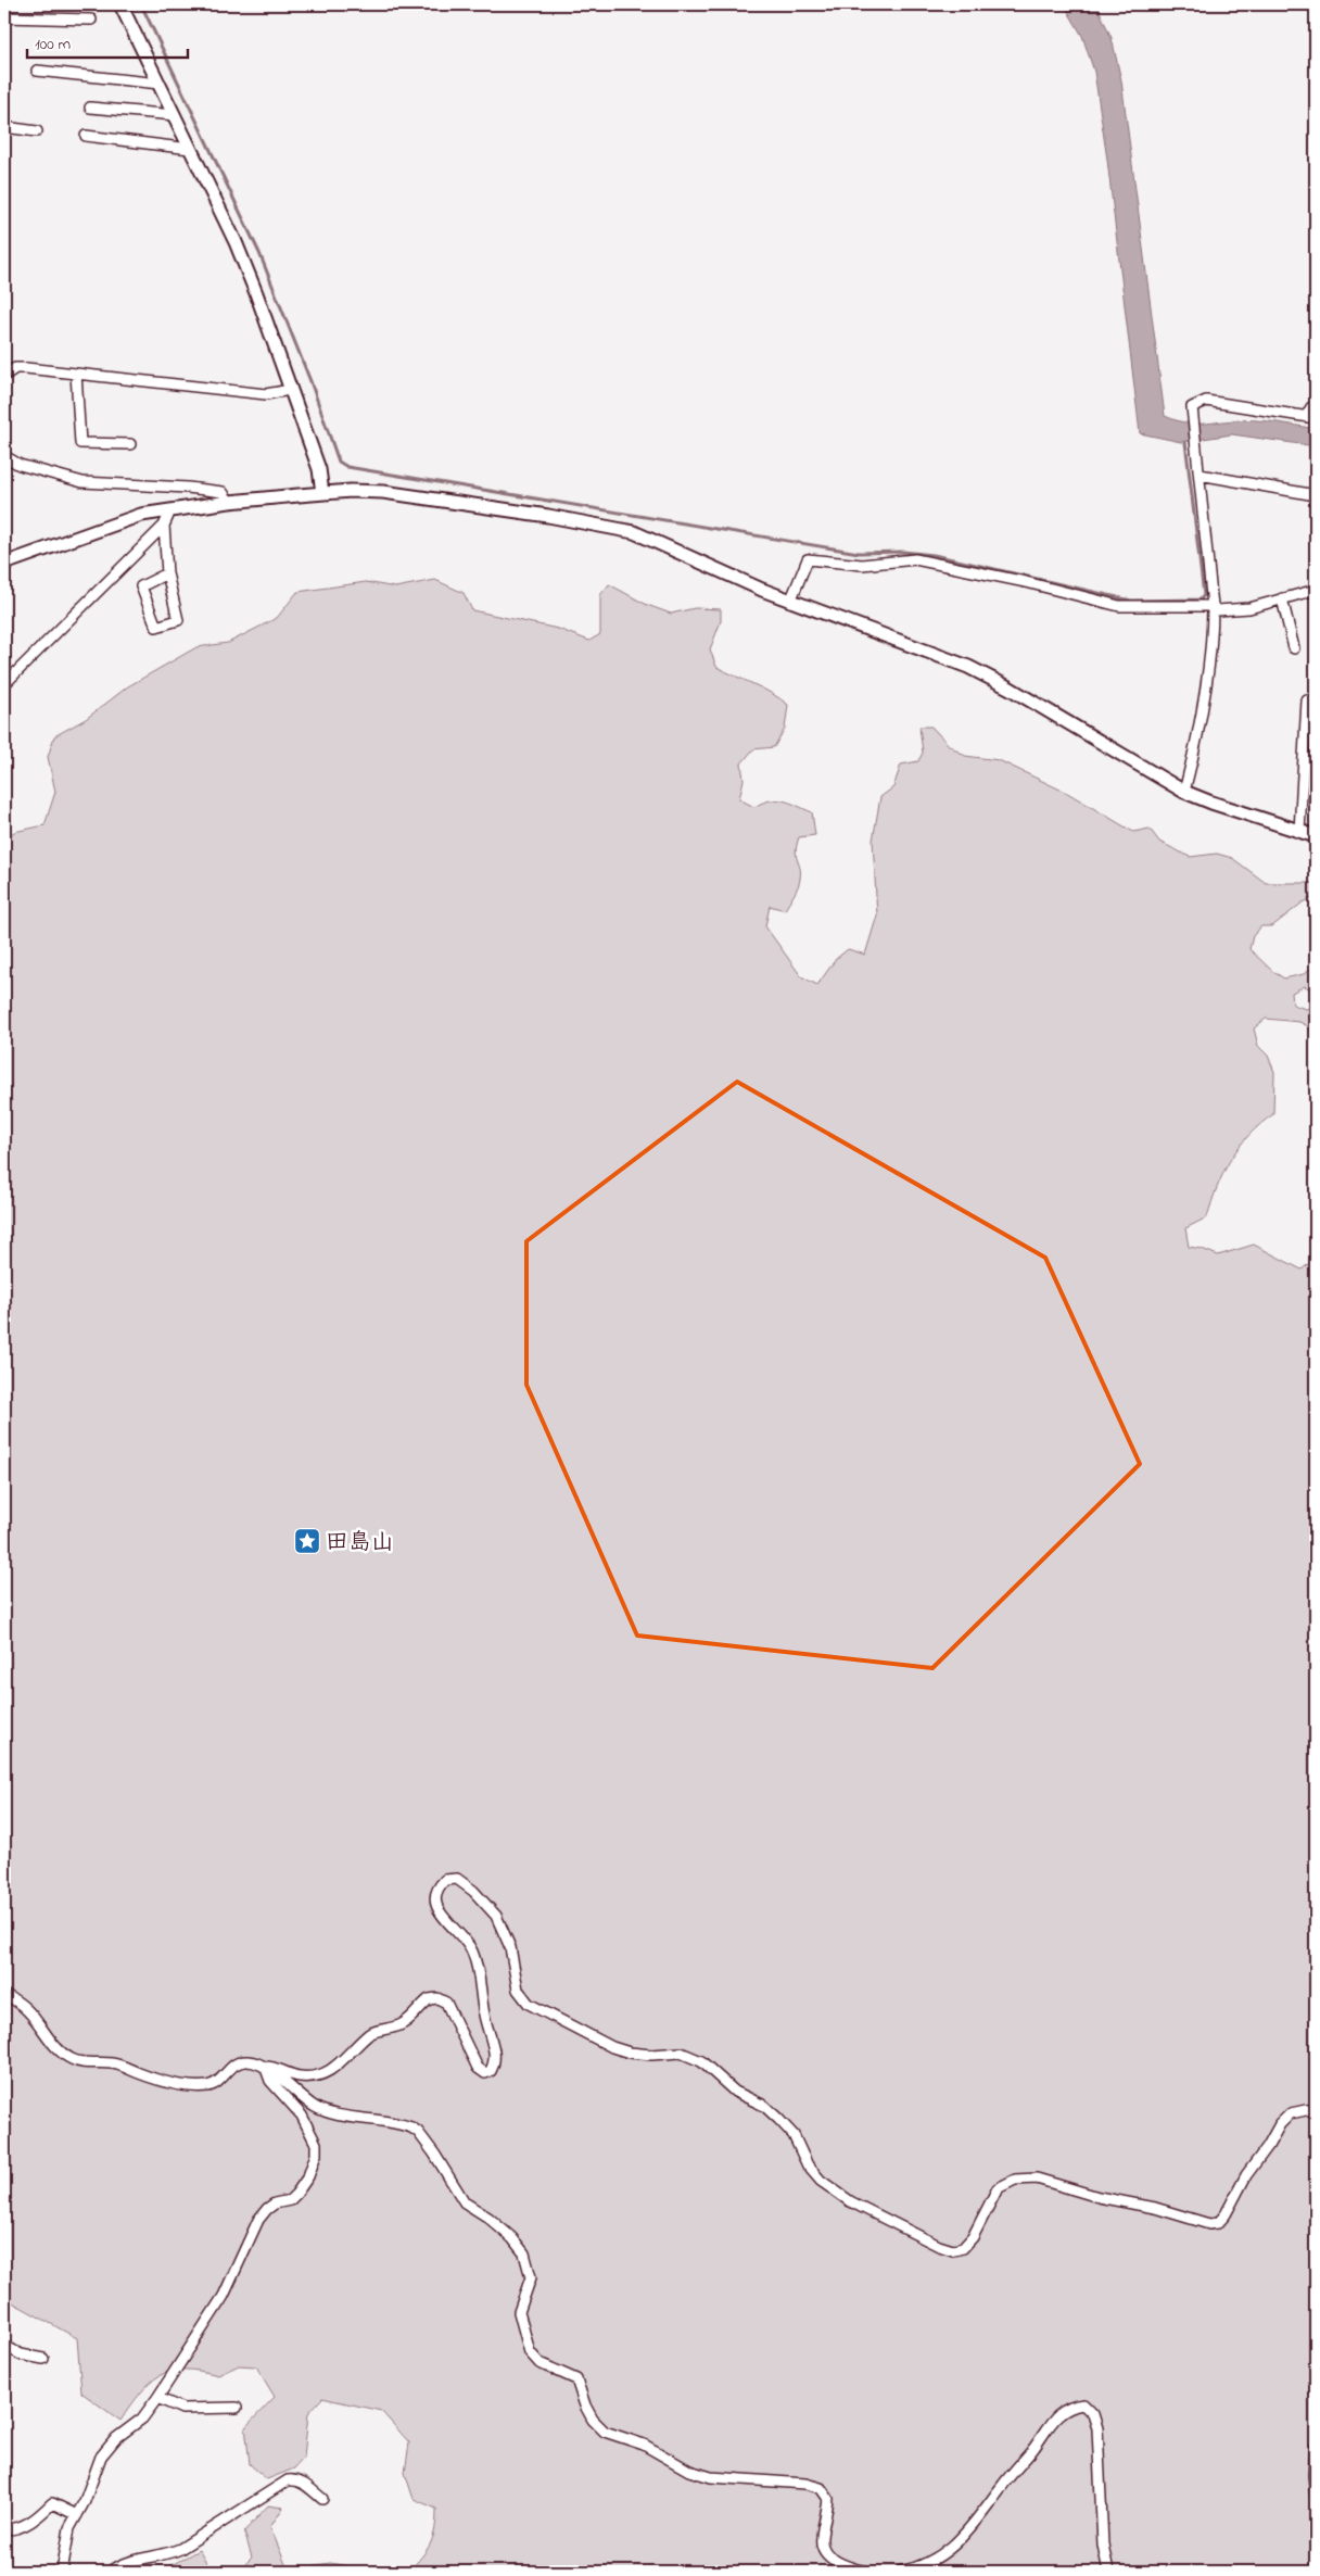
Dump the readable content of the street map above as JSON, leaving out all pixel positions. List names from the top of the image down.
{
  "places": {
    "place": ["田島山"]
  },
  "scale_bar": "100 m"
}
